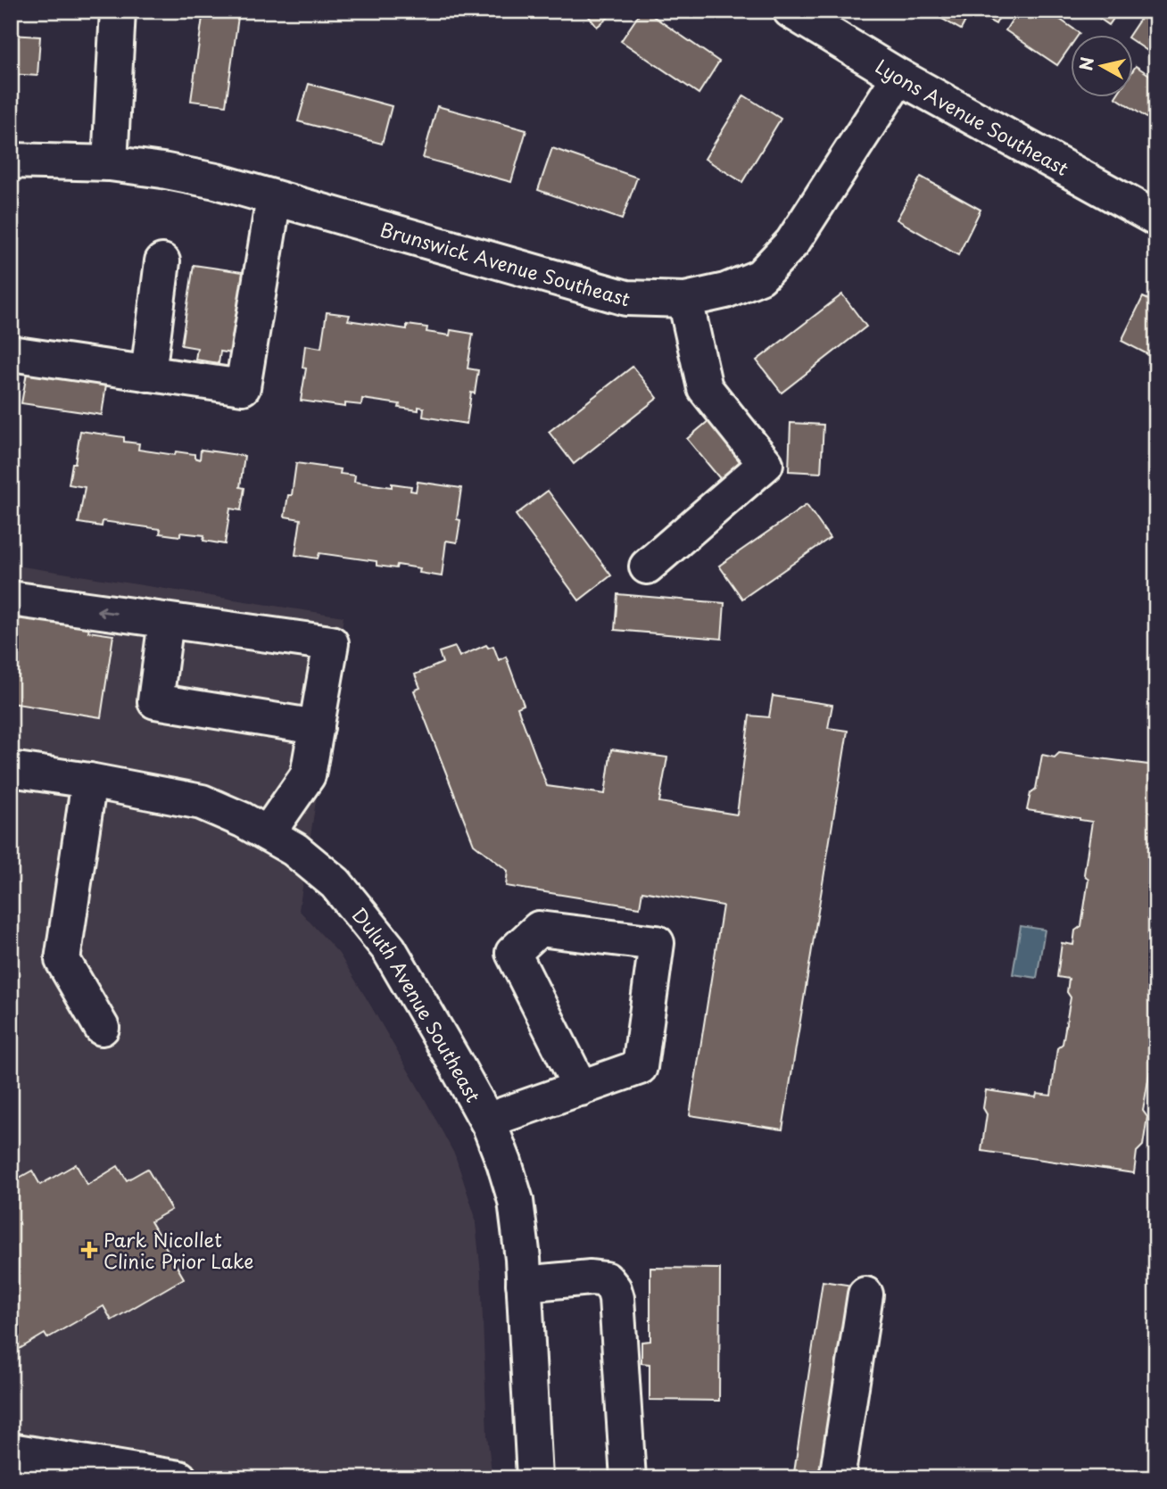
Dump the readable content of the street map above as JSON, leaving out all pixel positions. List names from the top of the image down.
{
  "streets": {
    "street": ["Lyons Avenue Southeast", "Brunswick Avenue Southeast", "Duluth Avenue Southeast"]
  },
  "crossings": [
    ["Lyons Avenue Southeast", "Brunswick Avenue Southeast"]
  ],
  "places": {
    "health": ["Park Nicollet Clinic Prior Lake"]
  },
  "north": "left"
}
